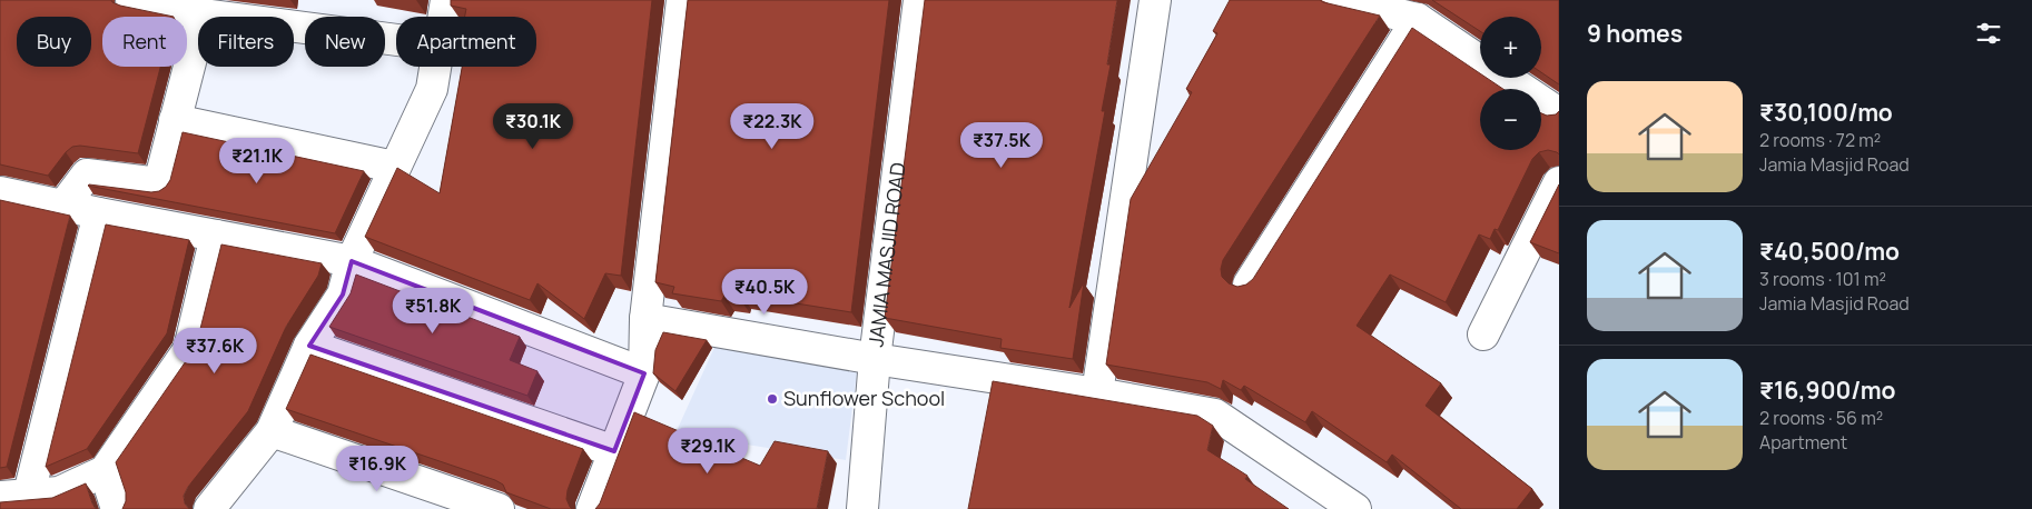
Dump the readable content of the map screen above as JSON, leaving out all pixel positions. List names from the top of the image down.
{
  "streets": {
    "street": ["JAMIA MASJID ROAD"]
  },
  "places": ["Sunflower School"],
  "page": {
    "heading": "9 homes",
    "map_buttons": ["+", "−"],
    "chip": [
      "Buy",
      "Rent",
      "Filters",
      "New",
      "Apartment"
    ],
    "list": [
      {
        "name": "₹30,100/mo",
        "note": "2 rooms · 72 m² · Jamia Masjid Road"
      },
      {
        "name": "₹40,500/mo",
        "note": "3 rooms · 101 m² · Jamia Masjid Road"
      },
      {
        "name": "₹16,900/mo",
        "note": "2 rooms · 56 m² · Apartment"
      }
    ],
    "price": [
      "₹30.1K",
      "₹22.3K",
      "₹37.5K",
      "₹21.1K",
      "₹40.5K",
      "₹51.8K",
      "₹37.6K",
      "₹29.1K",
      "₹16.9K"
    ]
  }
}
